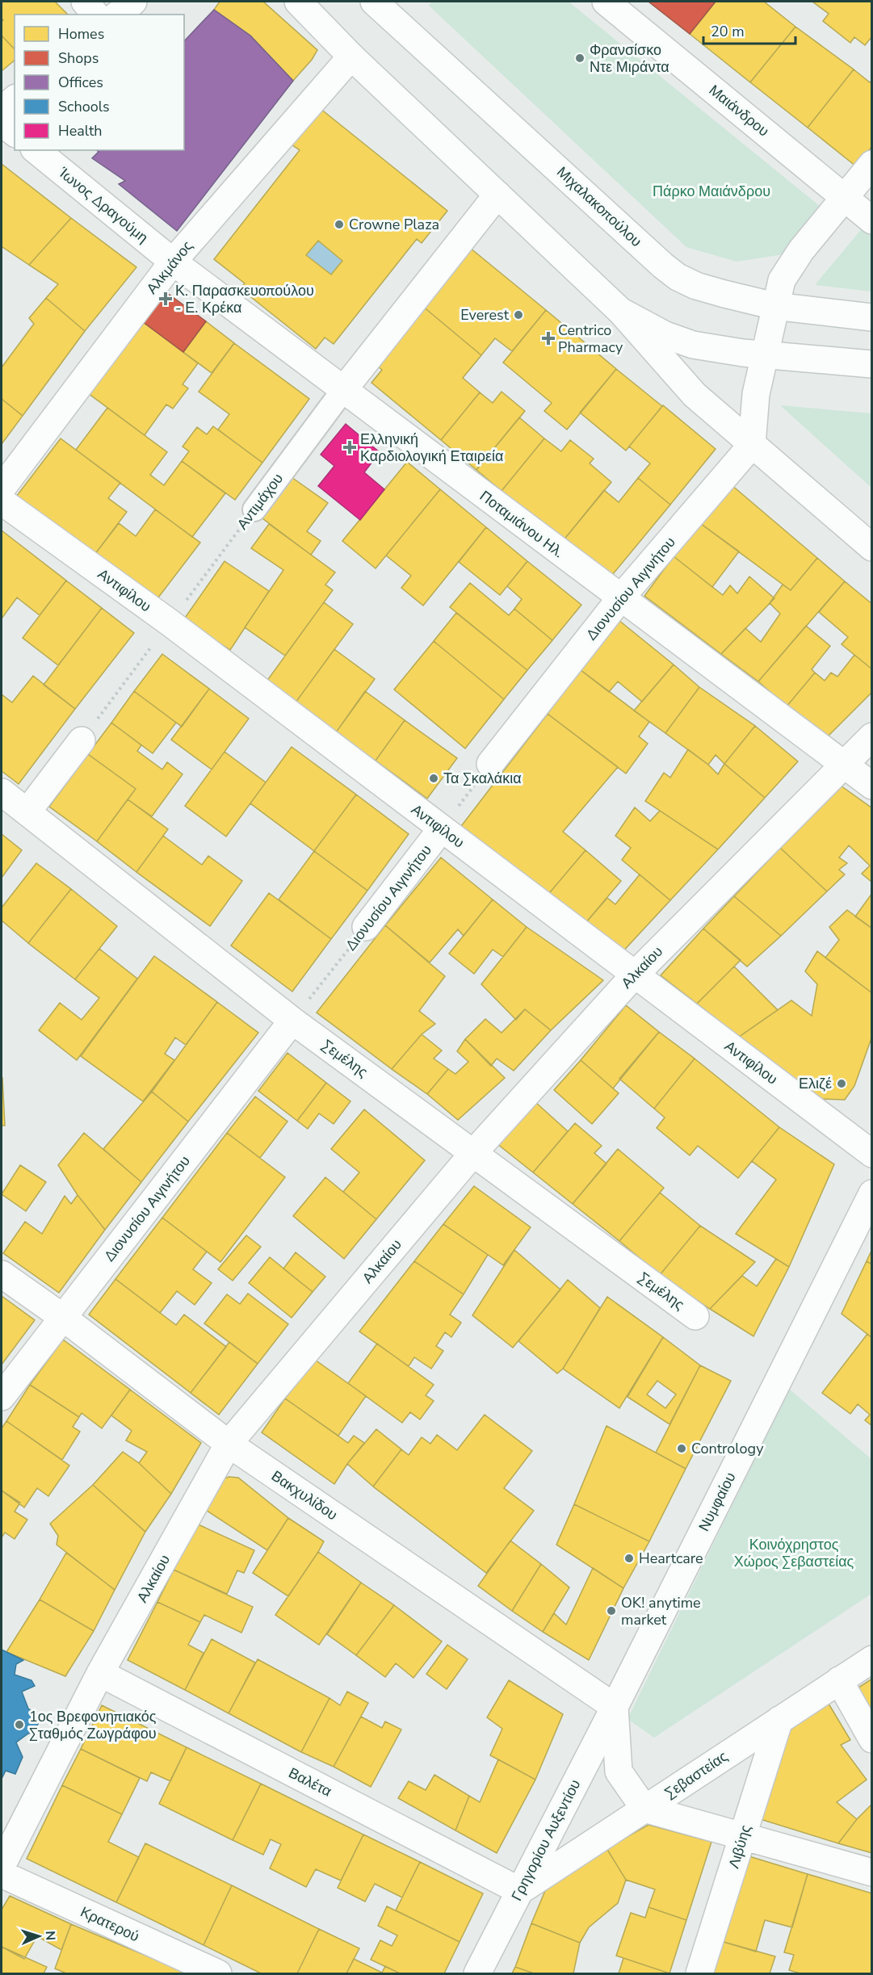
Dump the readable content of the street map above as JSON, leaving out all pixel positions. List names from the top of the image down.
{
  "streets": {
    "street": [
      "Μαιάνδρου",
      "Ίωνος Δραγούμη",
      "Μιχαλακοπούλου",
      "Αλκμάνος",
      "Αντιμάχου",
      "Ποταμιάνου Ηλ.",
      "Διονυσίου Αιγινήτου",
      "Αντιφίλου",
      "Αλκαίου",
      "Σεμέλης",
      "Βακχυλίδου",
      "Νυμφαίου",
      "Σεβαστείας",
      "Βαλέτα",
      "Γρηγορίου Αυξεντίου",
      "Λιβύης",
      "Κρατερού"
    ]
  },
  "crossings": [
    ["Ίωνος Δραγούμη", "Αλκμάνος"],
    ["Ίωνος Δραγούμη", "Ποταμιάνου Ηλ."],
    ["Αλκμάνος", "Ποταμιάνου Ηλ."],
    ["Αντιμάχου", "Ποταμιάνου Ηλ."],
    ["Αντιμάχου", "Αντιφίλου"],
    ["Ποταμιάνου Ηλ.", "Διονυσίου Αιγινήτου"],
    ["Ποταμιάνου Ηλ.", "Αλκαίου"],
    ["Διονυσίου Αιγινήτου", "Αντιφίλου"],
    ["Διονυσίου Αιγινήτου", "Σεμέλης"],
    ["Διονυσίου Αιγινήτου", "Βακχυλίδου"],
    ["Αντιφίλου", "Αλκαίου"],
    ["Αλκαίου", "Σεμέλης"],
    ["Αλκαίου", "Βακχυλίδου"],
    ["Αλκαίου", "Βαλέτα"],
    ["Βακχυλίδου", "Νυμφαίου"],
    ["Βακχυλίδου", "Γρηγορίου Αυξεντίου"],
    ["Νυμφαίου", "Γρηγορίου Αυξεντίου"],
    ["Σεβαστείας", "Βαλέτα"],
    ["Σεβαστείας", "Γρηγορίου Αυξεντίου"],
    ["Σεβαστείας", "Λιβύης"],
    ["Βαλέτα", "Γρηγορίου Αυξεντίου"]
  ],
  "parks": ["Πάρκο Μαιάνδρου", "Κοινόχρηστος Χώρος Σεβαστείας"],
  "places": {
    "other": [
      "Φρανσίσκο Ντε Μιράντα",
      "Crowne Plaza",
      "Everest",
      "Τα Σκαλάκια",
      "Ελιζέ",
      "Contrology",
      "Heartcare",
      "OK! anytime market",
      "1ος Βρεφονηπιακός Σταθμός Ζωγράφου"
    ],
    "health": ["Κ. Παρασκευοπούλου - Ε. Κρέκα", "Centrico Pharmacy", "Ελληνική Καρδιολογική Εταιρεία"]
  },
  "legend": [
    "Homes",
    "Shops",
    "Offices",
    "Schools",
    "Health"
  ],
  "scale_bar": "20 m",
  "north": "right"
}
